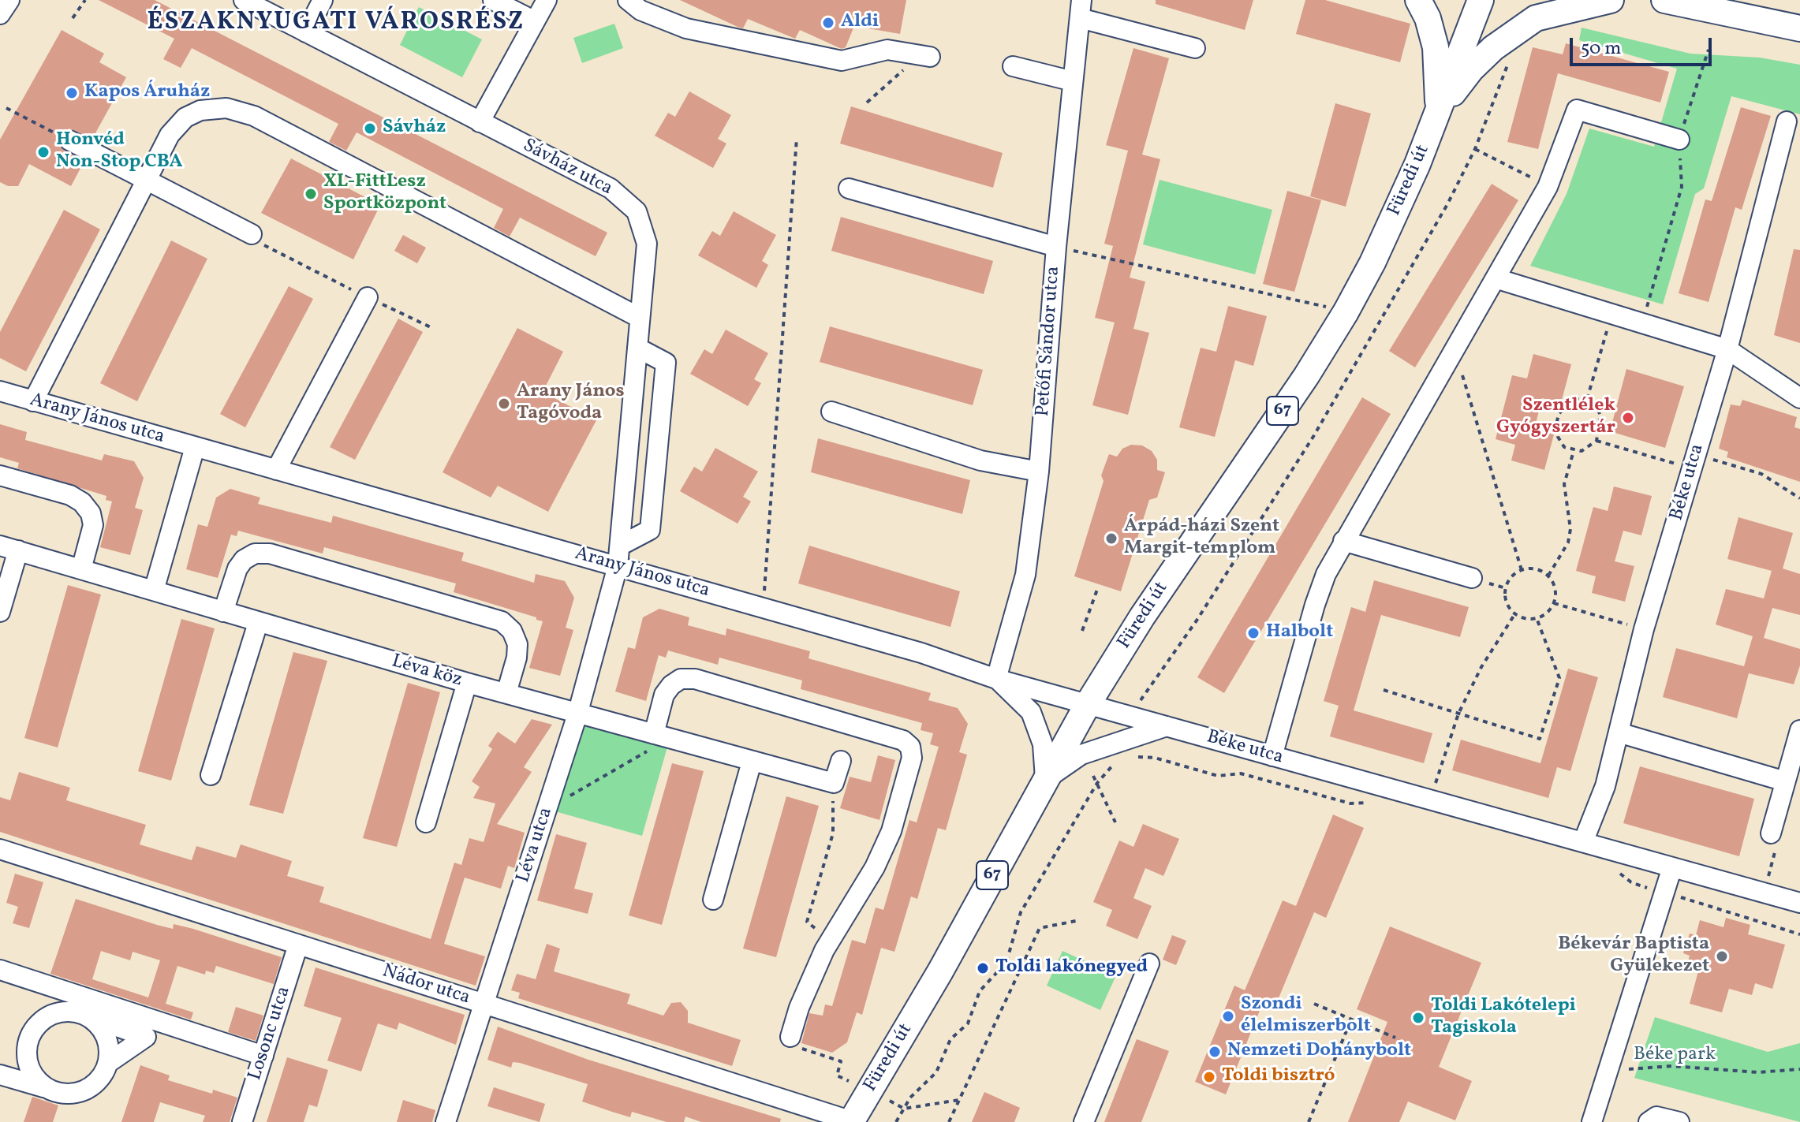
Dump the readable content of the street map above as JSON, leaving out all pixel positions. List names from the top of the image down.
{
  "streets": {
    "main road": ["Füredi út", "67"],
    "street": [
      "Sávház utca",
      "Petőfi Sándor utca",
      "Arany János utca",
      "Béke utca",
      "Léva köz",
      "Léva utca",
      "Nádor utca",
      "Losonc utca"
    ]
  },
  "crossings": [
    ["Sávház utca", "Arany János utca"],
    ["Sávház utca", "Léva utca"],
    ["Füredi út", "67"],
    ["Füredi út", "Arany János utca"],
    ["Füredi út", "Béke utca"],
    ["Füredi út", "Nádor utca"],
    ["Petőfi Sándor utca", "Arany János utca"],
    ["Arany János utca", "Béke utca"],
    ["Arany János utca", "Léva utca"],
    ["Léva köz", "Léva utca"],
    ["Léva utca", "Nádor utca"],
    ["Nádor utca", "Losonc utca"]
  ],
  "districts": ["ÉSZAKNYUGATI VÁROSRÉSZ"],
  "parks": ["Béke park"],
  "places": [
    "Aldi",
    "Kapos Áruház",
    "Sávház",
    "Honvéd Non-Stop CBA",
    "XL-FittLesz Sportközpont",
    "Arany János Tagóvoda",
    "Szentlélek Gyógyszertár",
    "Árpád-házi Szent Margit-templom",
    "Halbolt",
    "Békevár Baptista Gyülekezet",
    "Toldi lakónegyed",
    "Szondi élelmiszerbolt",
    "Toldi Lakótelepi Tagiskola",
    "Nemzeti Dohánybolt",
    "Toldi bisztró"
  ],
  "scale_bar": "50 m"
}
